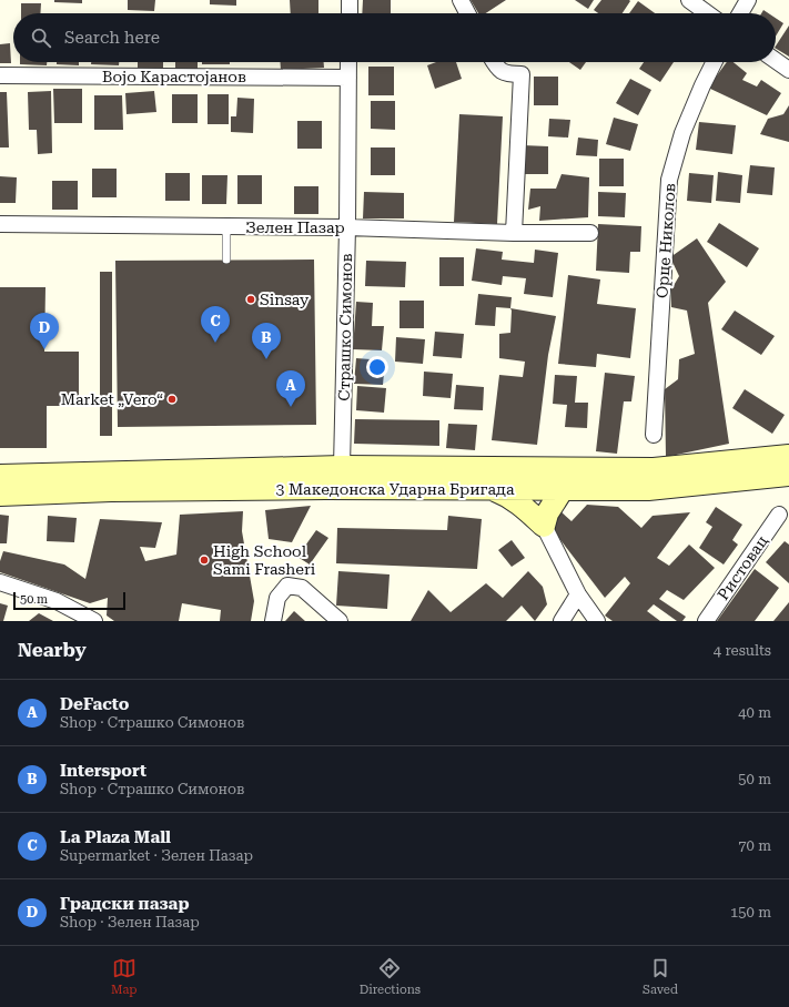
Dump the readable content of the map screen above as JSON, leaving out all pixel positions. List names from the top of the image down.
{
  "streets": {
    "street": [
      "Војо Карастојанов",
      "Зелен Пазар",
      "Орце Николов",
      "Страшко Симонов",
      "3 Македонска Ударна Бригада",
      "Ристовац"
    ]
  },
  "crossings": [
    ["Војо Карастојанов", "Страшко Симонов"],
    ["Зелен Пазар", "Страшко Симонов"],
    ["Страшко Симонов", "3 Македонска Ударна Бригада"]
  ],
  "places": ["Sinsay", "Market „Vero“", "High School Sami Frasheri"],
  "scale_bar": "50 m",
  "page": {
    "search": "Search here",
    "pins": [
      "C",
      "D",
      "B",
      "A"
    ],
    "scale": "50 m",
    "heading": ["Nearby", "4 results"],
    "list": [
      {
        "mark": "A",
        "name": "DeFacto",
        "note": "Shop · Страшко Симонов",
        "value": "40 m"
      },
      {
        "mark": "B",
        "name": "Intersport",
        "note": "Shop · Страшко Симонов",
        "value": "50 m"
      },
      {
        "mark": "C",
        "name": "La Plaza Mall",
        "note": "Supermarket · Зелен Пазар",
        "value": "70 m"
      },
      {
        "mark": "D",
        "name": "Градски пазар",
        "note": "Shop · Зелен Пазар",
        "value": "150 m"
      }
    ],
    "nav": ["Map", "Directions", "Saved"]
  }
}
